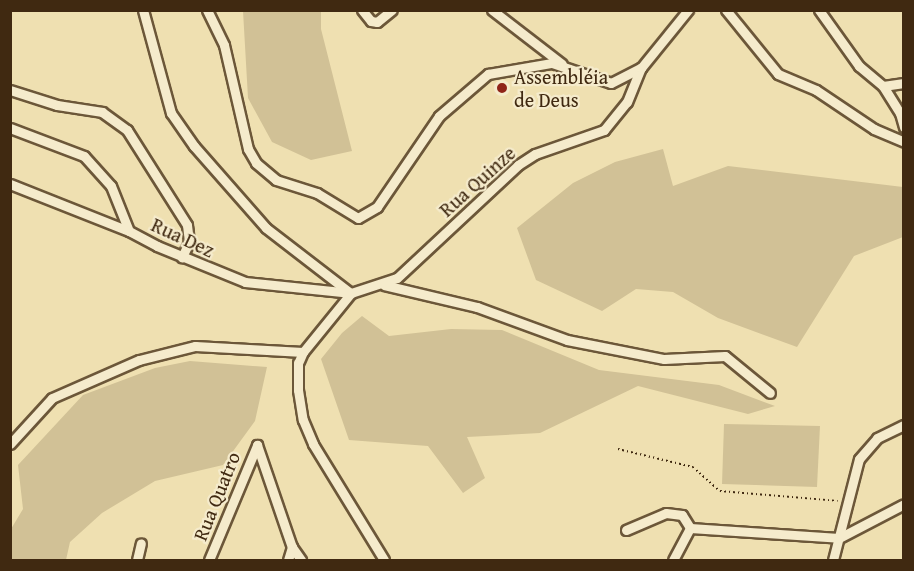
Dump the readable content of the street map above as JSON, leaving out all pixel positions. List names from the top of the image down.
{
  "streets": {
    "street": ["Rua Quinze", "Rua Dez", "Rua Quatro"]
  },
  "crossings": [
    ["Rua Quinze", "Rua Dez"]
  ],
  "places": ["Assembléia de Deus"]
}
